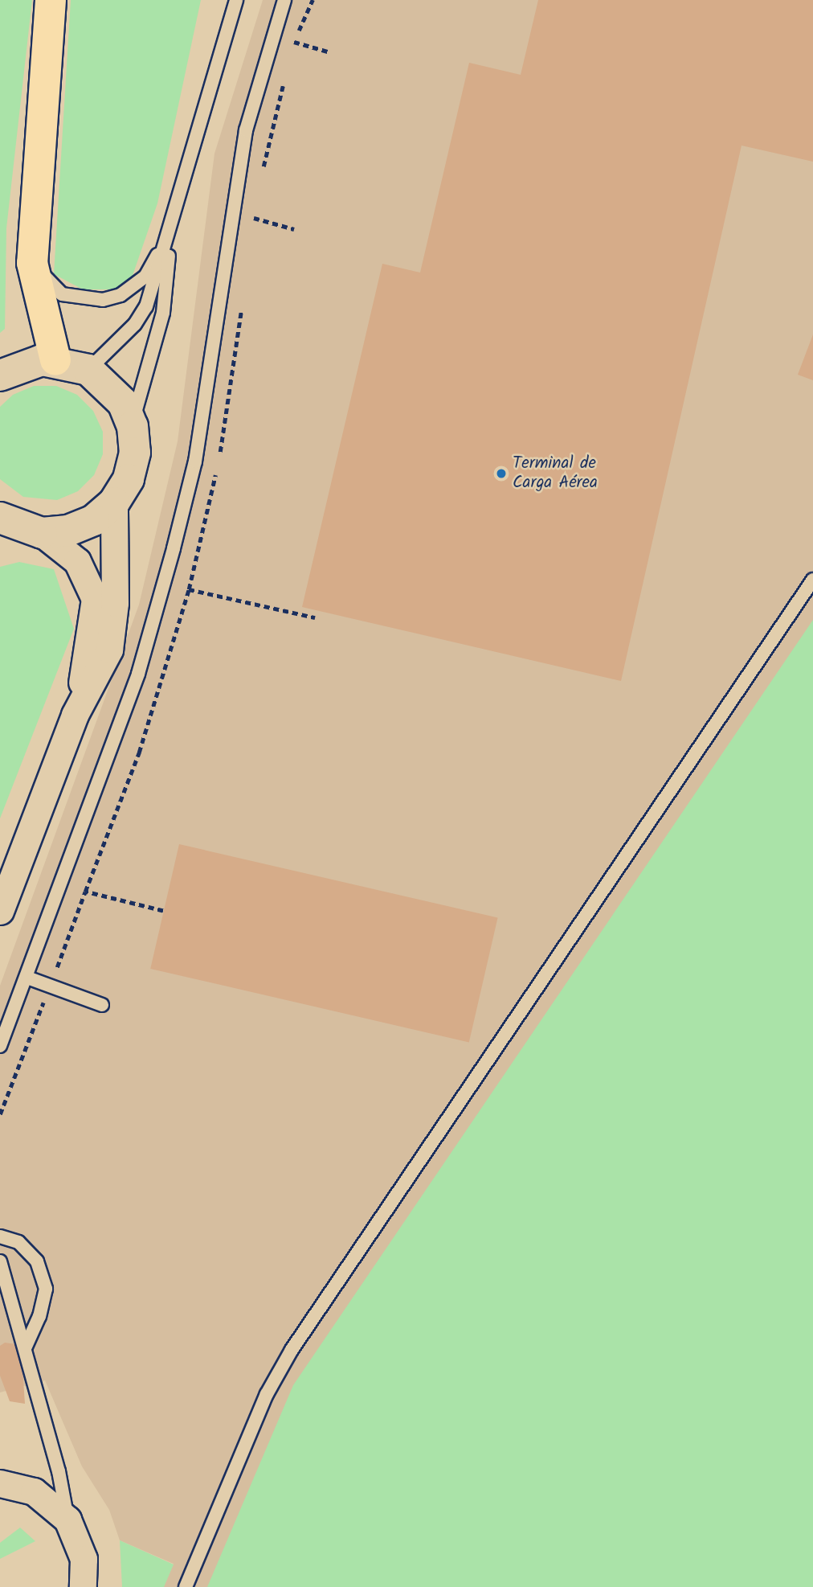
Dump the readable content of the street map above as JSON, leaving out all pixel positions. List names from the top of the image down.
{
  "places": ["Terminal de Carga Aérea"]
}
